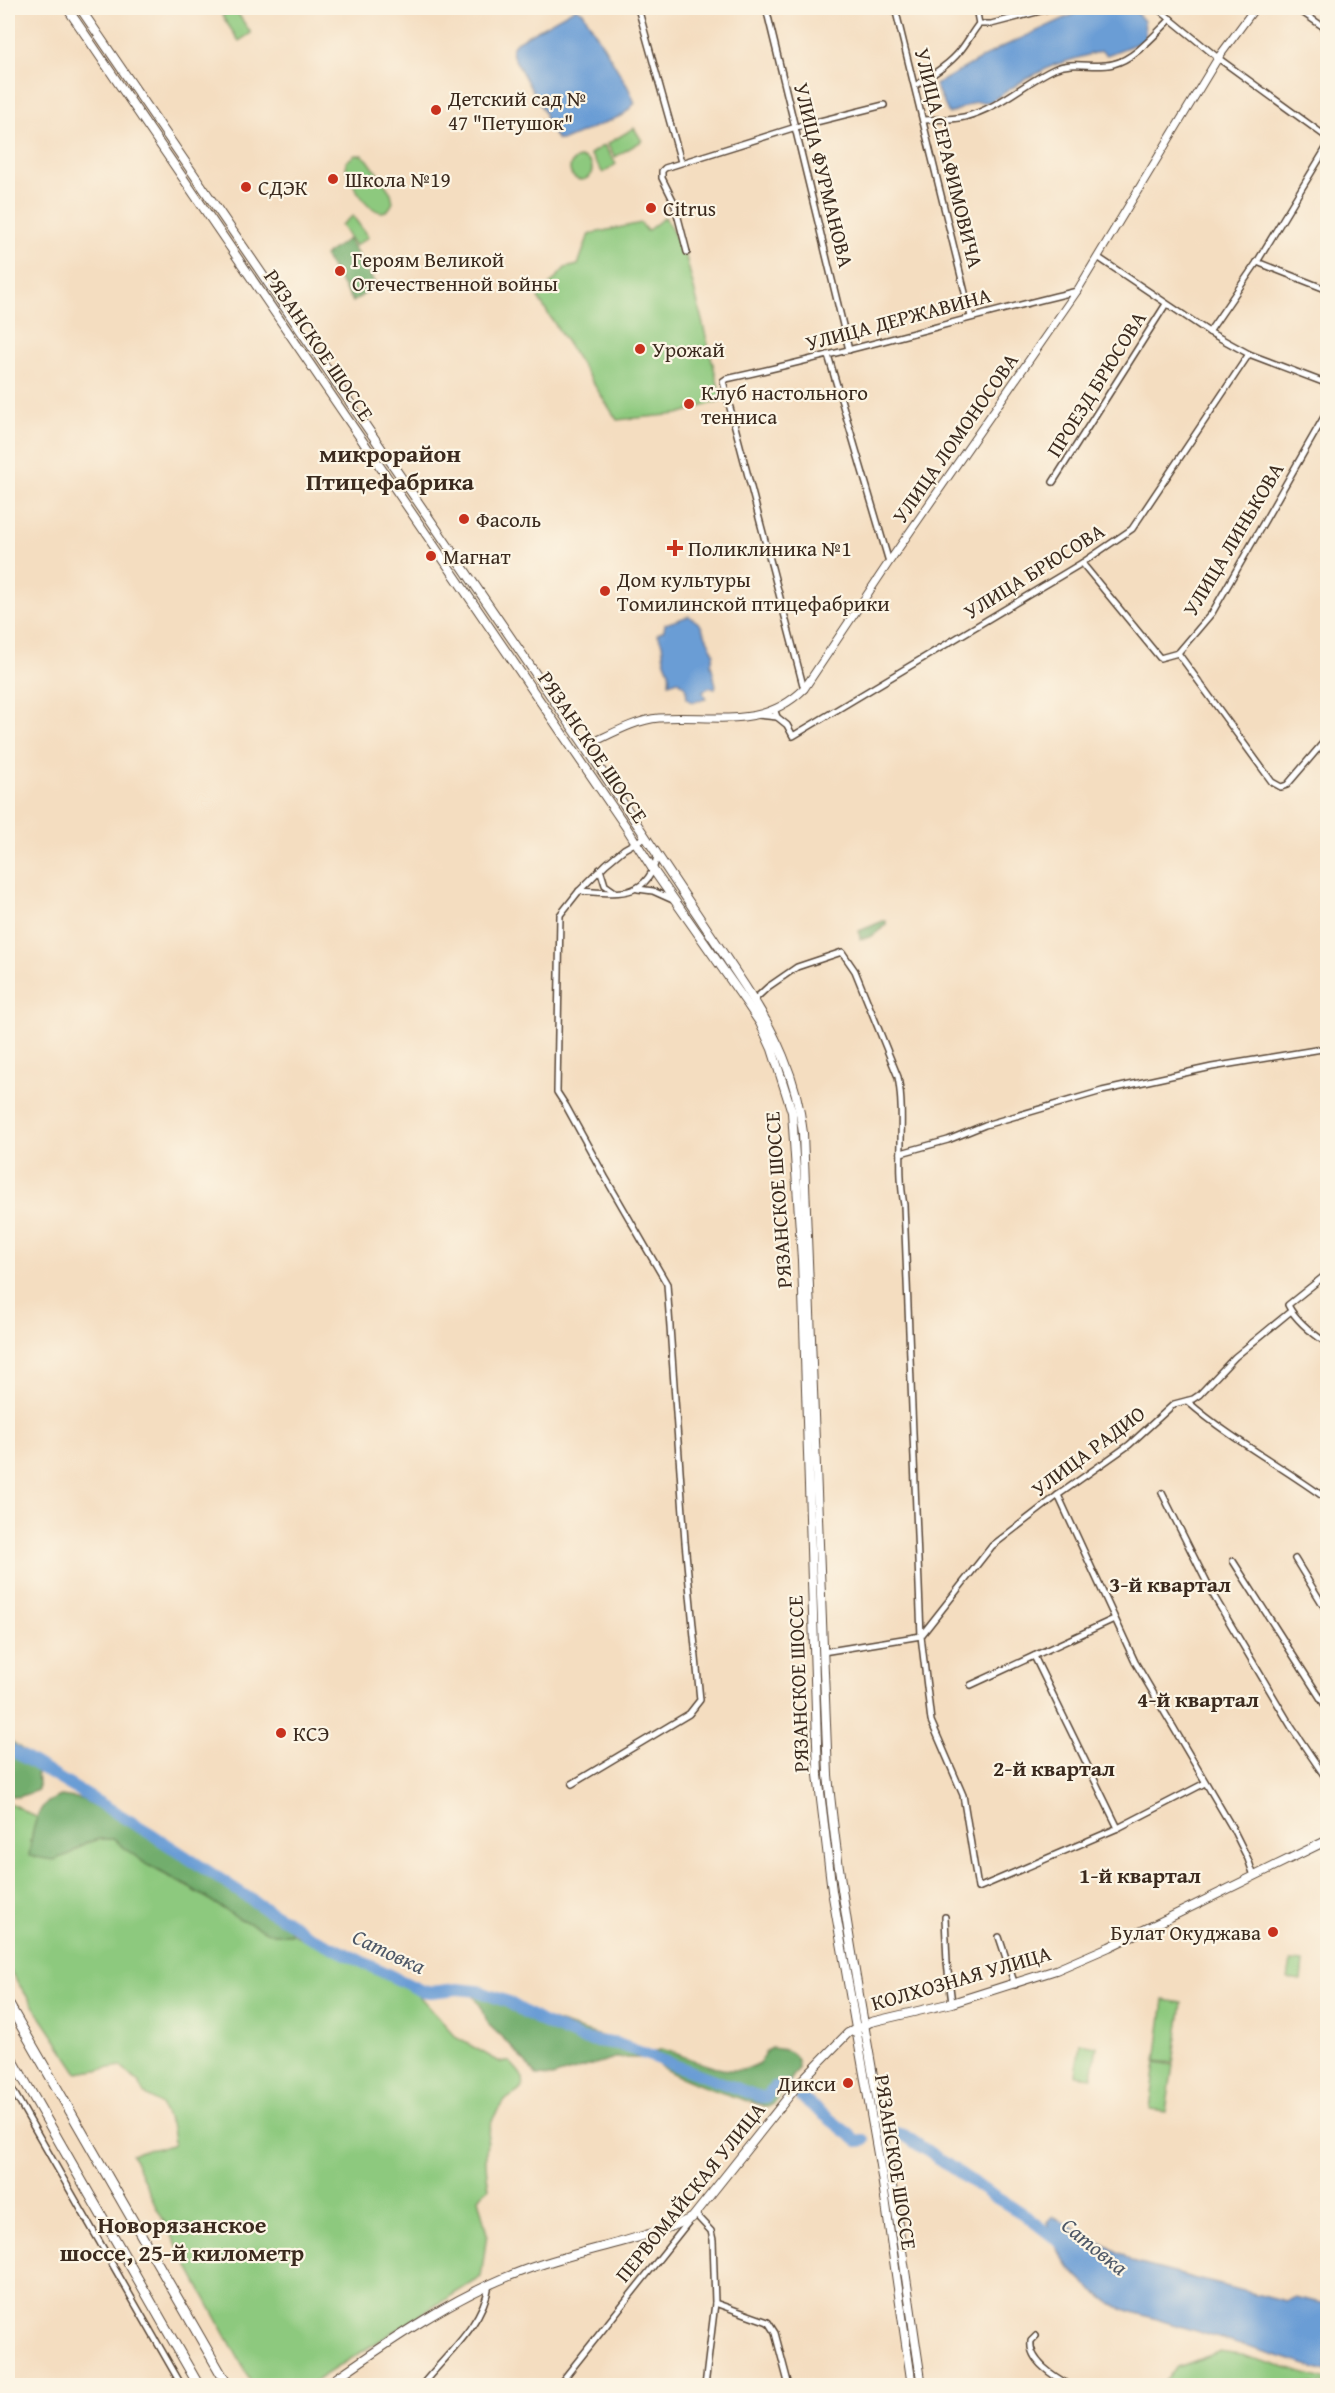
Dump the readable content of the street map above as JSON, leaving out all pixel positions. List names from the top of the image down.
{
  "streets": {
    "main road": ["РЯЗАНСКОЕ ШОССЕ", "КОЛХОЗНАЯ УЛИЦА", "ПЕРВОМАЙСКАЯ УЛИЦА"],
    "street": [
      "УЛИЦА СЕРАФИМОВИЧА",
      "УЛИЦА ФУРМАНОВА",
      "УЛИЦА ДЕРЖАВИНА",
      "ПРОЕЗД БРЮСОВА",
      "УЛИЦА ЛОМОНОСОВА",
      "УЛИЦА ЛИНЬКОВА",
      "УЛИЦА БРЮСОВА",
      "УЛИЦА РАДИО"
    ]
  },
  "crossings": [
    ["УЛИЦА СЕРАФИМОВИЧА", "УЛИЦА ДЕРЖАВИНА"],
    ["УЛИЦА ФУРМАНОВА", "УЛИЦА ДЕРЖАВИНА"],
    ["УЛИЦА ДЕРЖАВИНА", "УЛИЦА ЛОМОНОСОВА"],
    ["РЯЗАНСКОЕ ШОССЕ", "УЛИЦА ЛОМОНОСОВА"],
    ["РЯЗАНСКОЕ ШОССЕ", "КОЛХОЗНАЯ УЛИЦА"],
    ["РЯЗАНСКОЕ ШОССЕ", "ПЕРВОМАЙСКАЯ УЛИЦА"],
    ["УЛИЦА ЛОМОНОСОВА", "УЛИЦА БРЮСОВА"],
    ["КОЛХОЗНАЯ УЛИЦА", "ПЕРВОМАЙСКАЯ УЛИЦА"]
  ],
  "districts": [
    "микрорайон Птицефабрика",
    "3-й квартал",
    "4-й квартал",
    "2-й квартал",
    "1-й квартал",
    "Новорязанское шоссе, 25-й километр"
  ],
  "water": ["Сатовка"],
  "places": {
    "other": [
      "Детский сад № 47 \"Петушок\"",
      "Школа №19",
      "СДЭК",
      "Citrus",
      "Героям Великой Отечественной войны",
      "Урожай",
      "Клуб настольного тенниса",
      "Фасоль",
      "Магнат",
      "Дом культуры Томилинской птицефабрики",
      "КСЭ",
      "Булат Окуджава",
      "Дикси"
    ],
    "health": ["Поликлиника №1"]
  }
}
